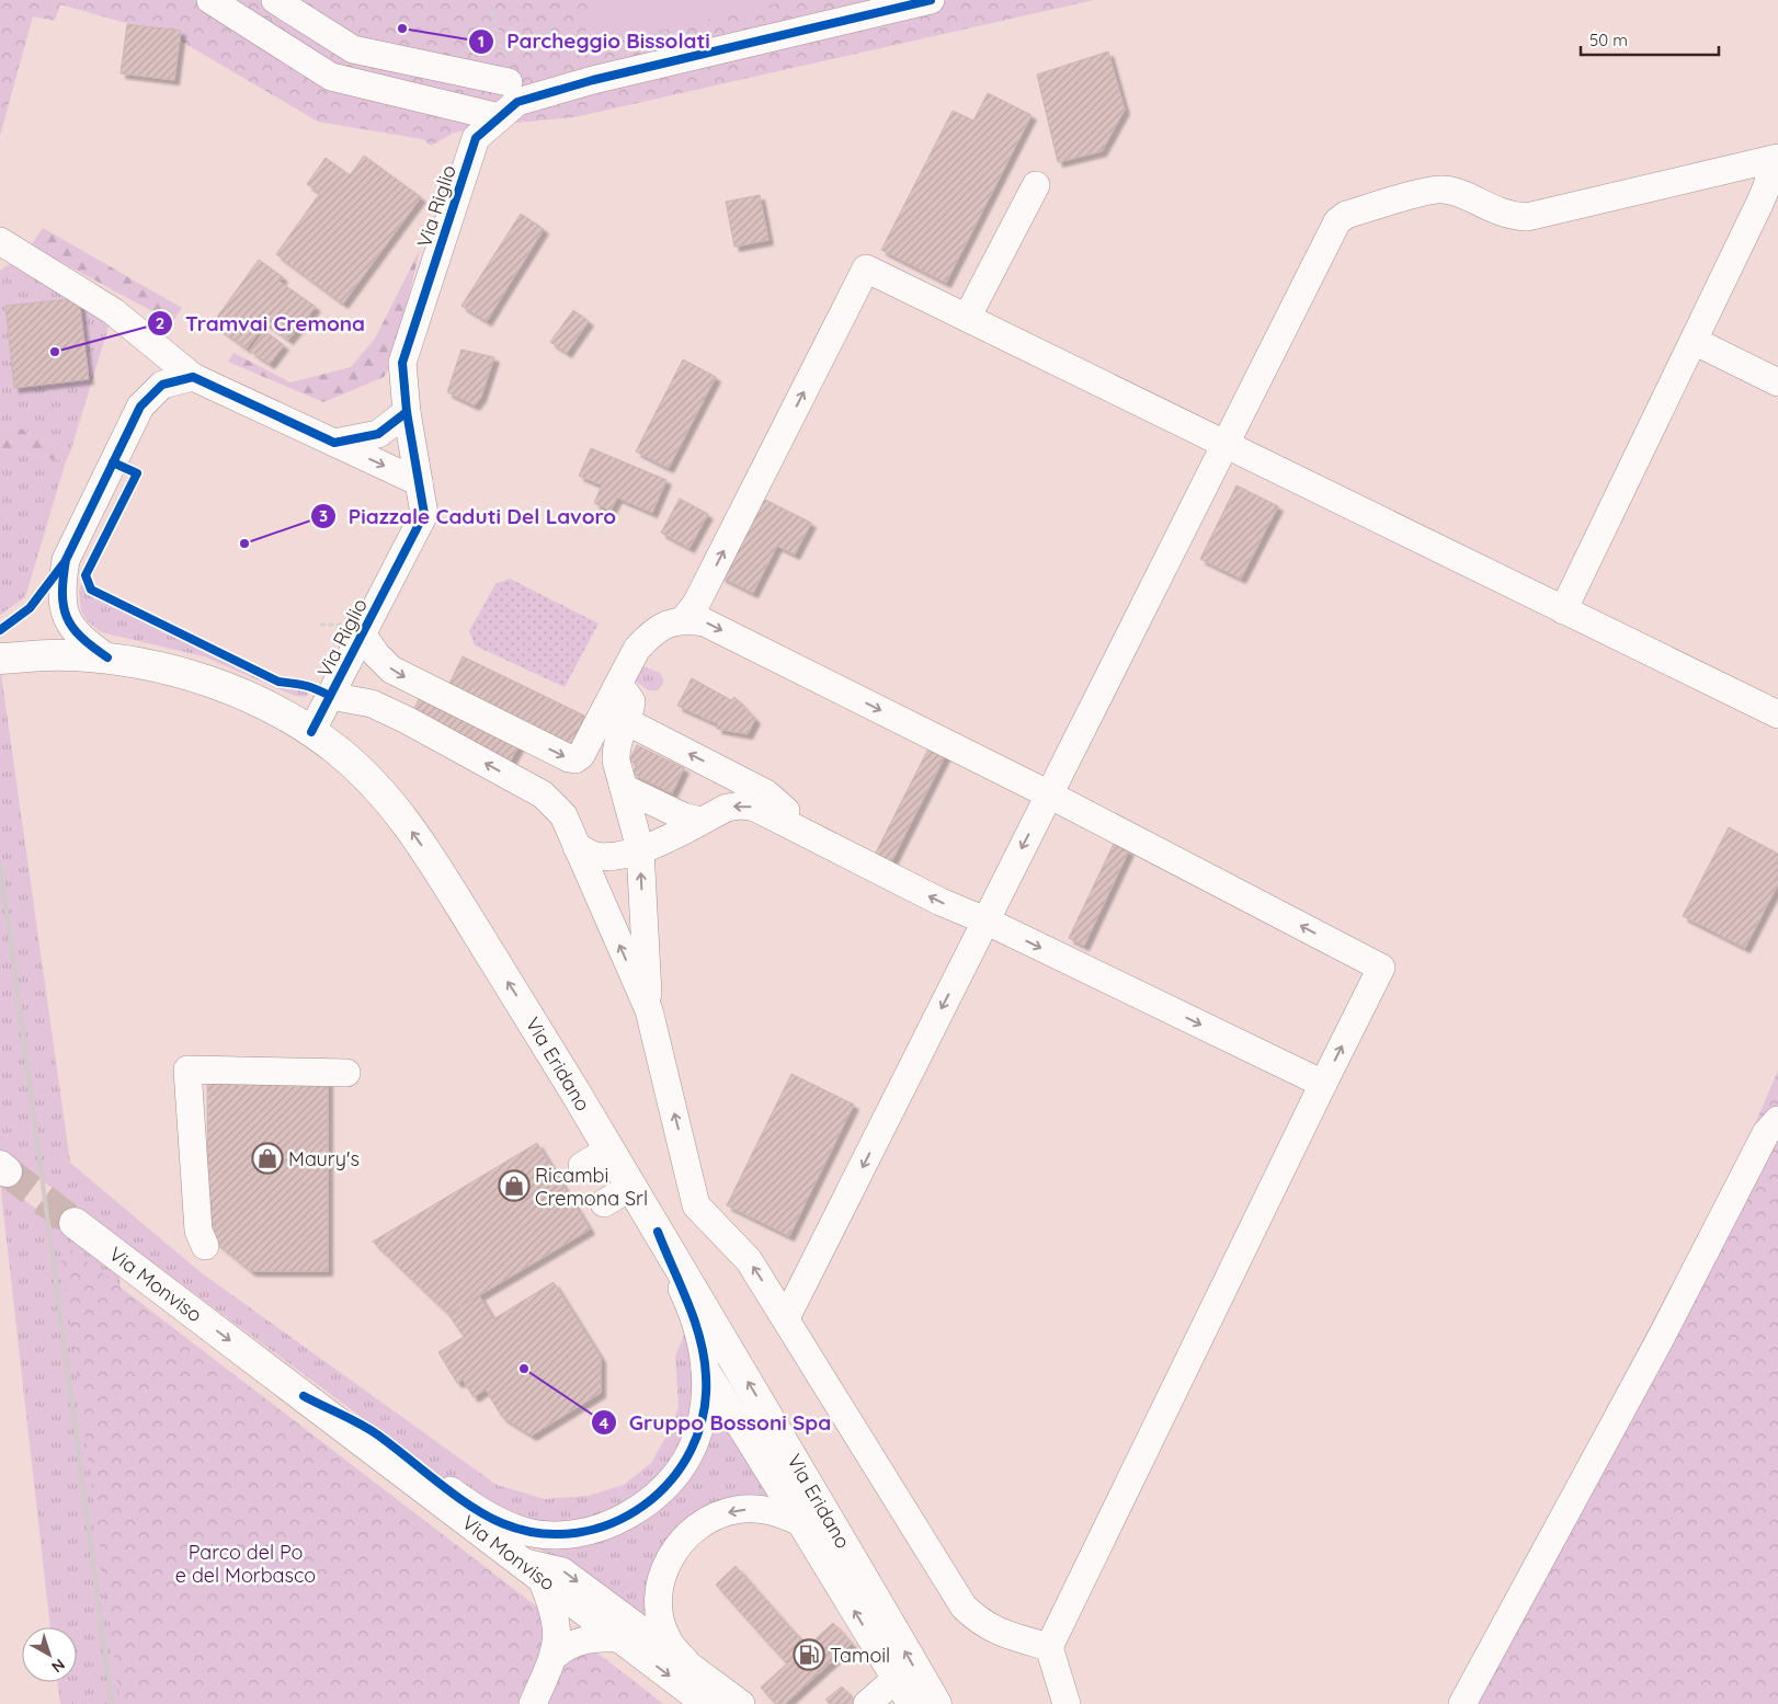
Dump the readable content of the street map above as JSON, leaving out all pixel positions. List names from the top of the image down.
{
  "streets": {
    "main road": ["Via Eridano", "Via Monviso"],
    "street": ["Via Riglio"]
  },
  "crossings": [
    ["Via Riglio", "Via Eridano"]
  ],
  "one_way": ["Via Eridano", "Via Monviso"],
  "parks": ["Parco del Po e del Morbasco"],
  "places": {
    "other": [
      "Parcheggio Bissolati",
      "Tramvai Cremona",
      "Piazzale Caduti Del Lavoro",
      "Gruppo Bossoni Spa"
    ],
    "shop": ["Maury's", "Ricambi Cremona Srl"],
    "fuel station": ["Tamoil"]
  },
  "scale_bar": "50 m",
  "north": "bottom right"
}
